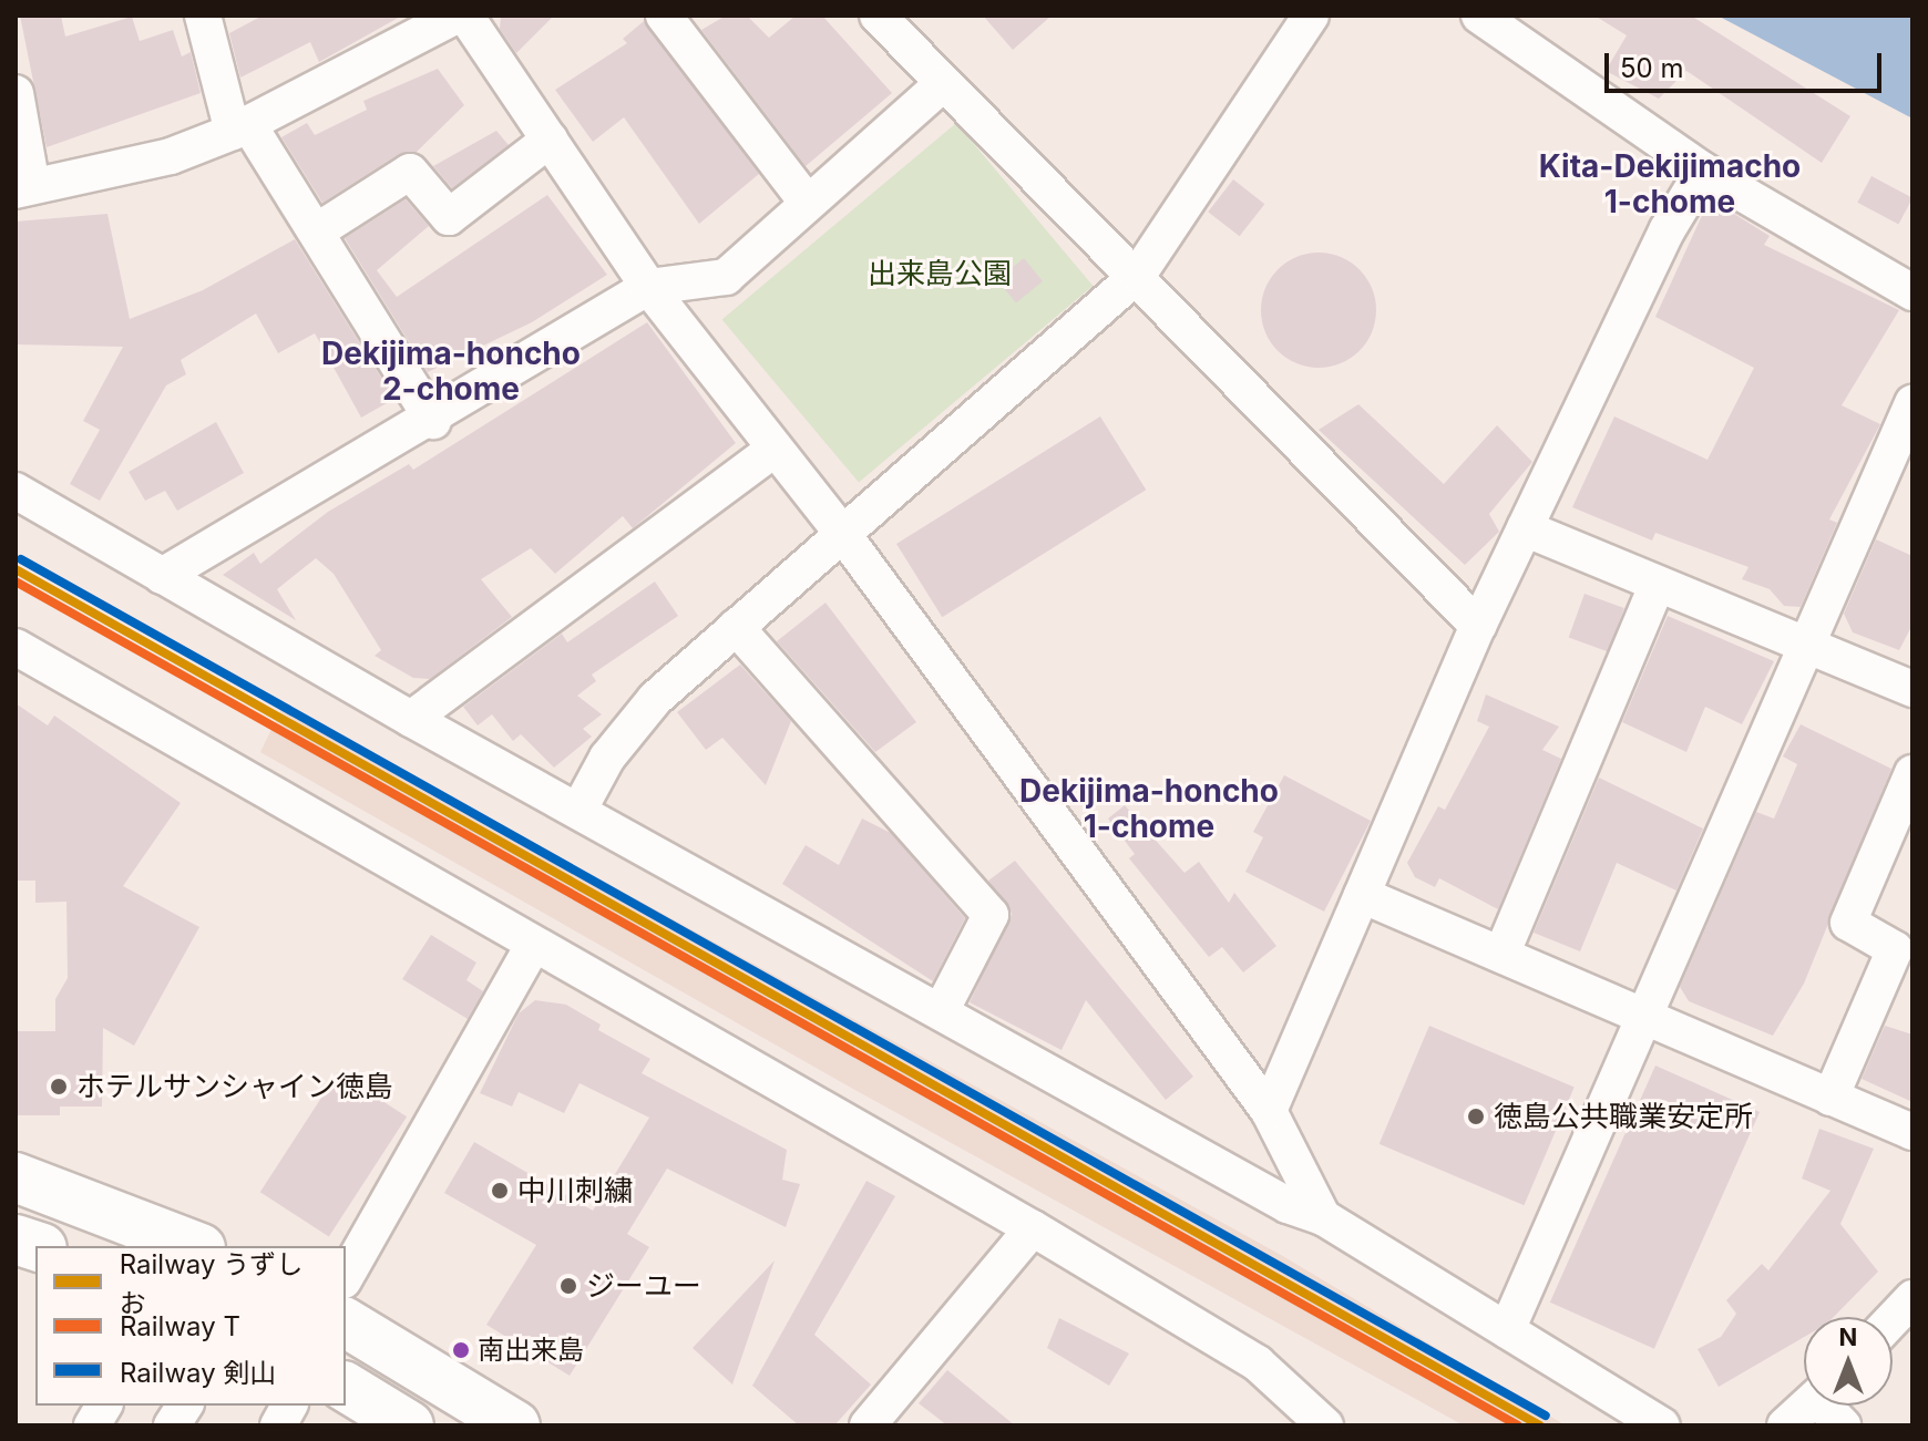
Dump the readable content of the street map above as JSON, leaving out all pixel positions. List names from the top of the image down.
{
  "districts": ["Kita-Dekijimacho 1-chome", "Dekijima-honcho 2-chome", "Dekijima-honcho 1-chome"],
  "parks": ["出来島公園"],
  "places": [
    "ホテルサンシャイン徳島",
    "徳島公共職業安定所",
    "中川刺繍",
    "ジーユー",
    "南出来島"
  ],
  "lines": ["rail line 剣山", "rail line うずしお", "rail line T"],
  "legend": ["Railway うずしお", "Railway T", "Railway 剣山"],
  "scale_bar": "50 m",
  "north": "top"
}
